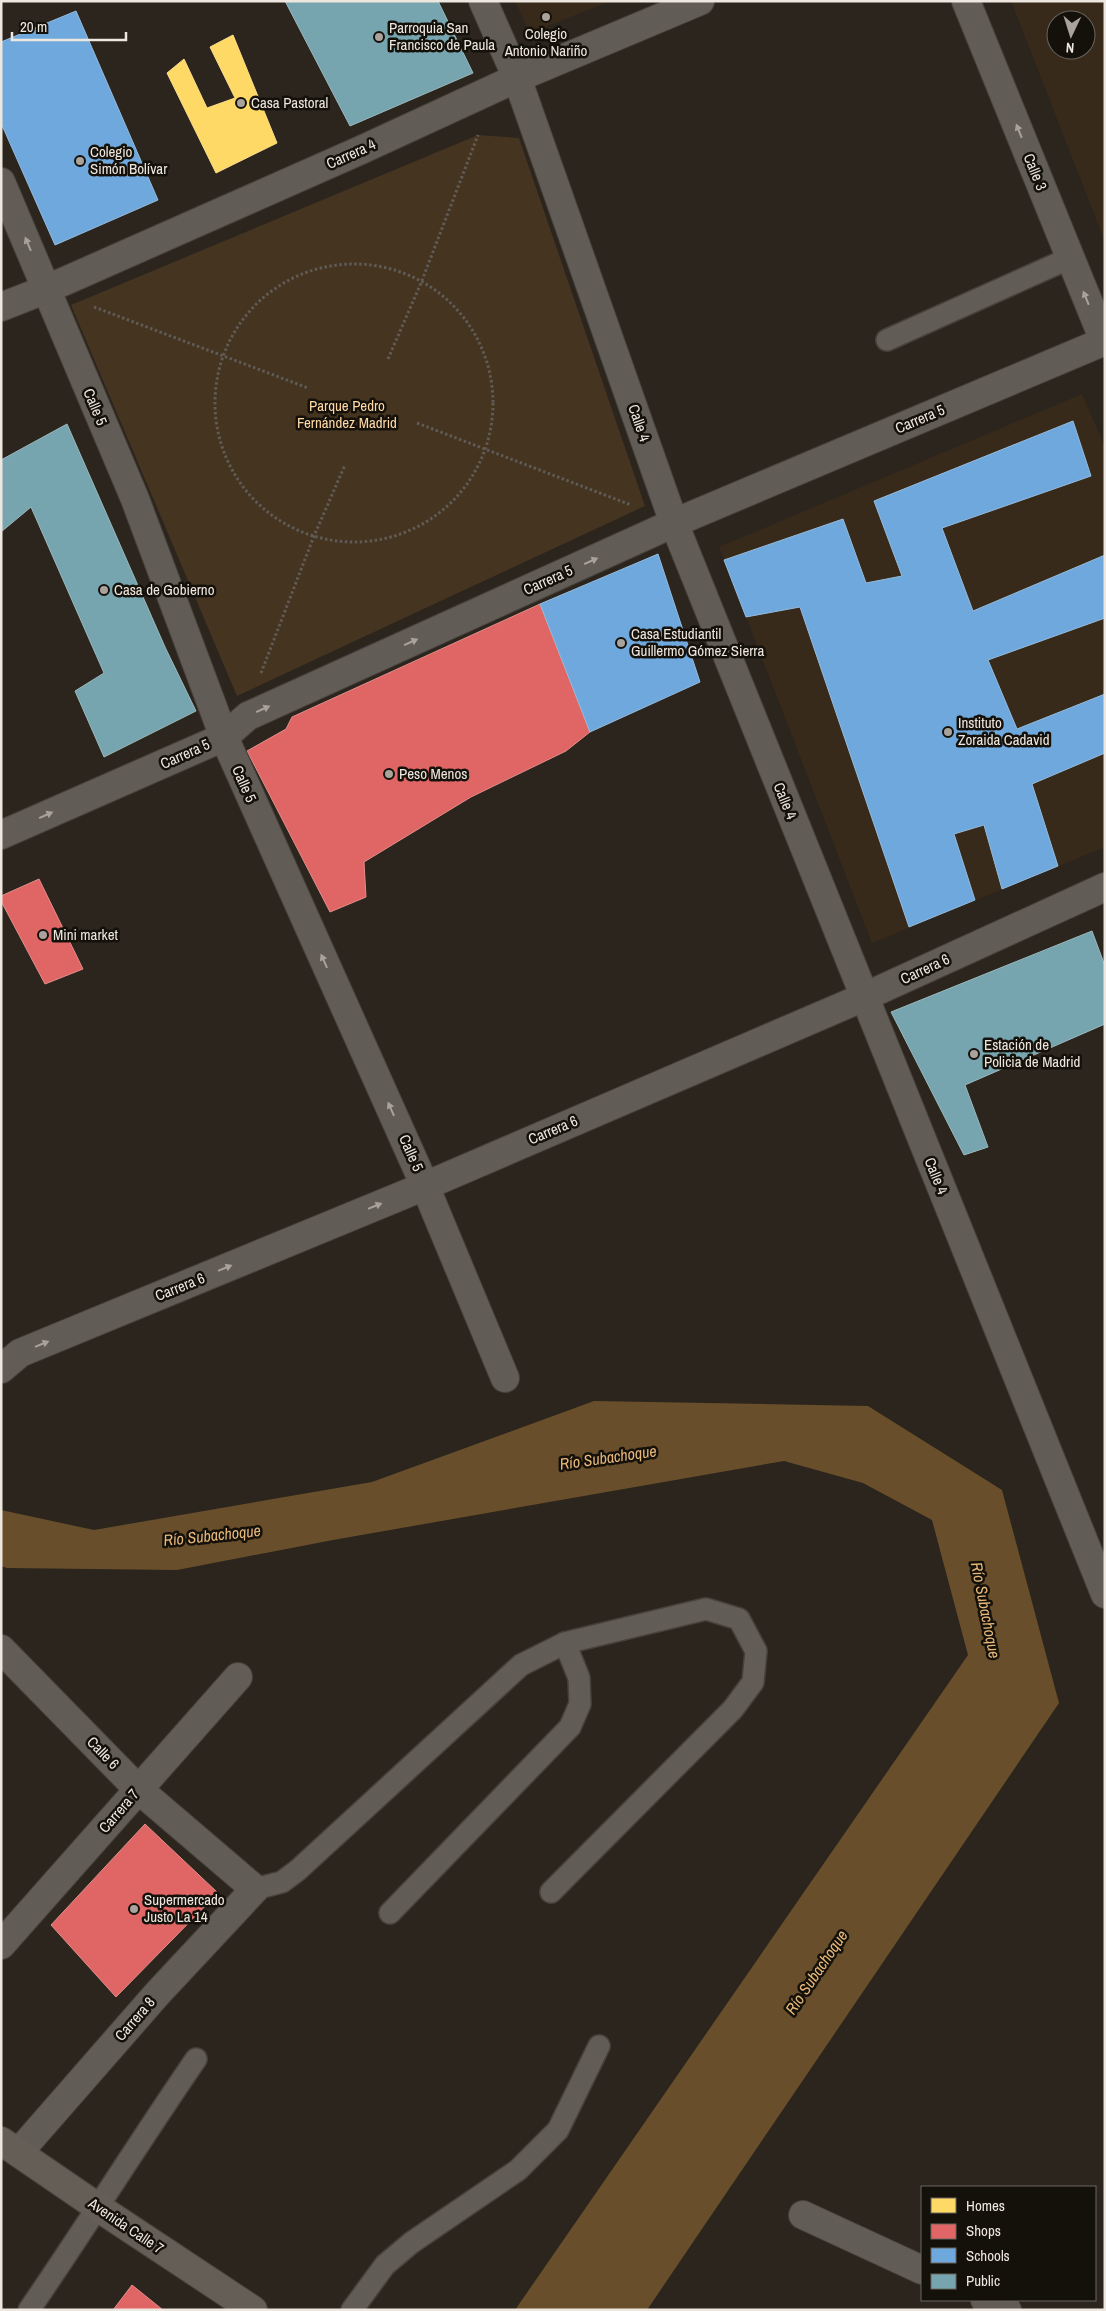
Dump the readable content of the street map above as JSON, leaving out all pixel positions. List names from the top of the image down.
{
  "streets": {
    "main road": ["Avenida Calle 7"],
    "street": [
      "Carrera 4",
      "Calle 3",
      "Calle 5",
      "Carrera 5",
      "Calle 4",
      "Carrera 6",
      "Calle 6",
      "Carrera 7",
      "Carrera 8"
    ]
  },
  "crossings": [
    ["Carrera 4", "Calle 5"],
    ["Carrera 4", "Calle 4"],
    ["Calle 3", "Carrera 5"],
    ["Calle 5", "Carrera 5"],
    ["Calle 5", "Carrera 6"],
    ["Carrera 5", "Calle 4"],
    ["Calle 4", "Carrera 6"],
    ["Calle 6", "Carrera 7"],
    ["Calle 6", "Carrera 8"],
    ["Carrera 8", "Avenida Calle 7"]
  ],
  "one_way": [
    "Calle 3",
    "Calle 5",
    "Carrera 5",
    "Carrera 6"
  ],
  "water": ["Río Subachoque"],
  "parks": ["Parque Pedro Fernández Madrid"],
  "places": [
    "Colegio Antonio Nariño",
    "Parroquia San Francisco de Paula",
    "Casa Pastoral",
    "Colegio Simón Bolívar",
    "Casa de Gobierno",
    "Casa Estudiantil Guillermo Gómez Sierra",
    "Instituto Zoraida Cadavid",
    "Peso Menos",
    "Mini market",
    "Estación de Policia de Madrid",
    "Supermercado Justo La 14"
  ],
  "legend": [
    "Homes",
    "Shops",
    "Schools",
    "Public"
  ],
  "scale_bar": "20 m",
  "north": "bottom"
}
